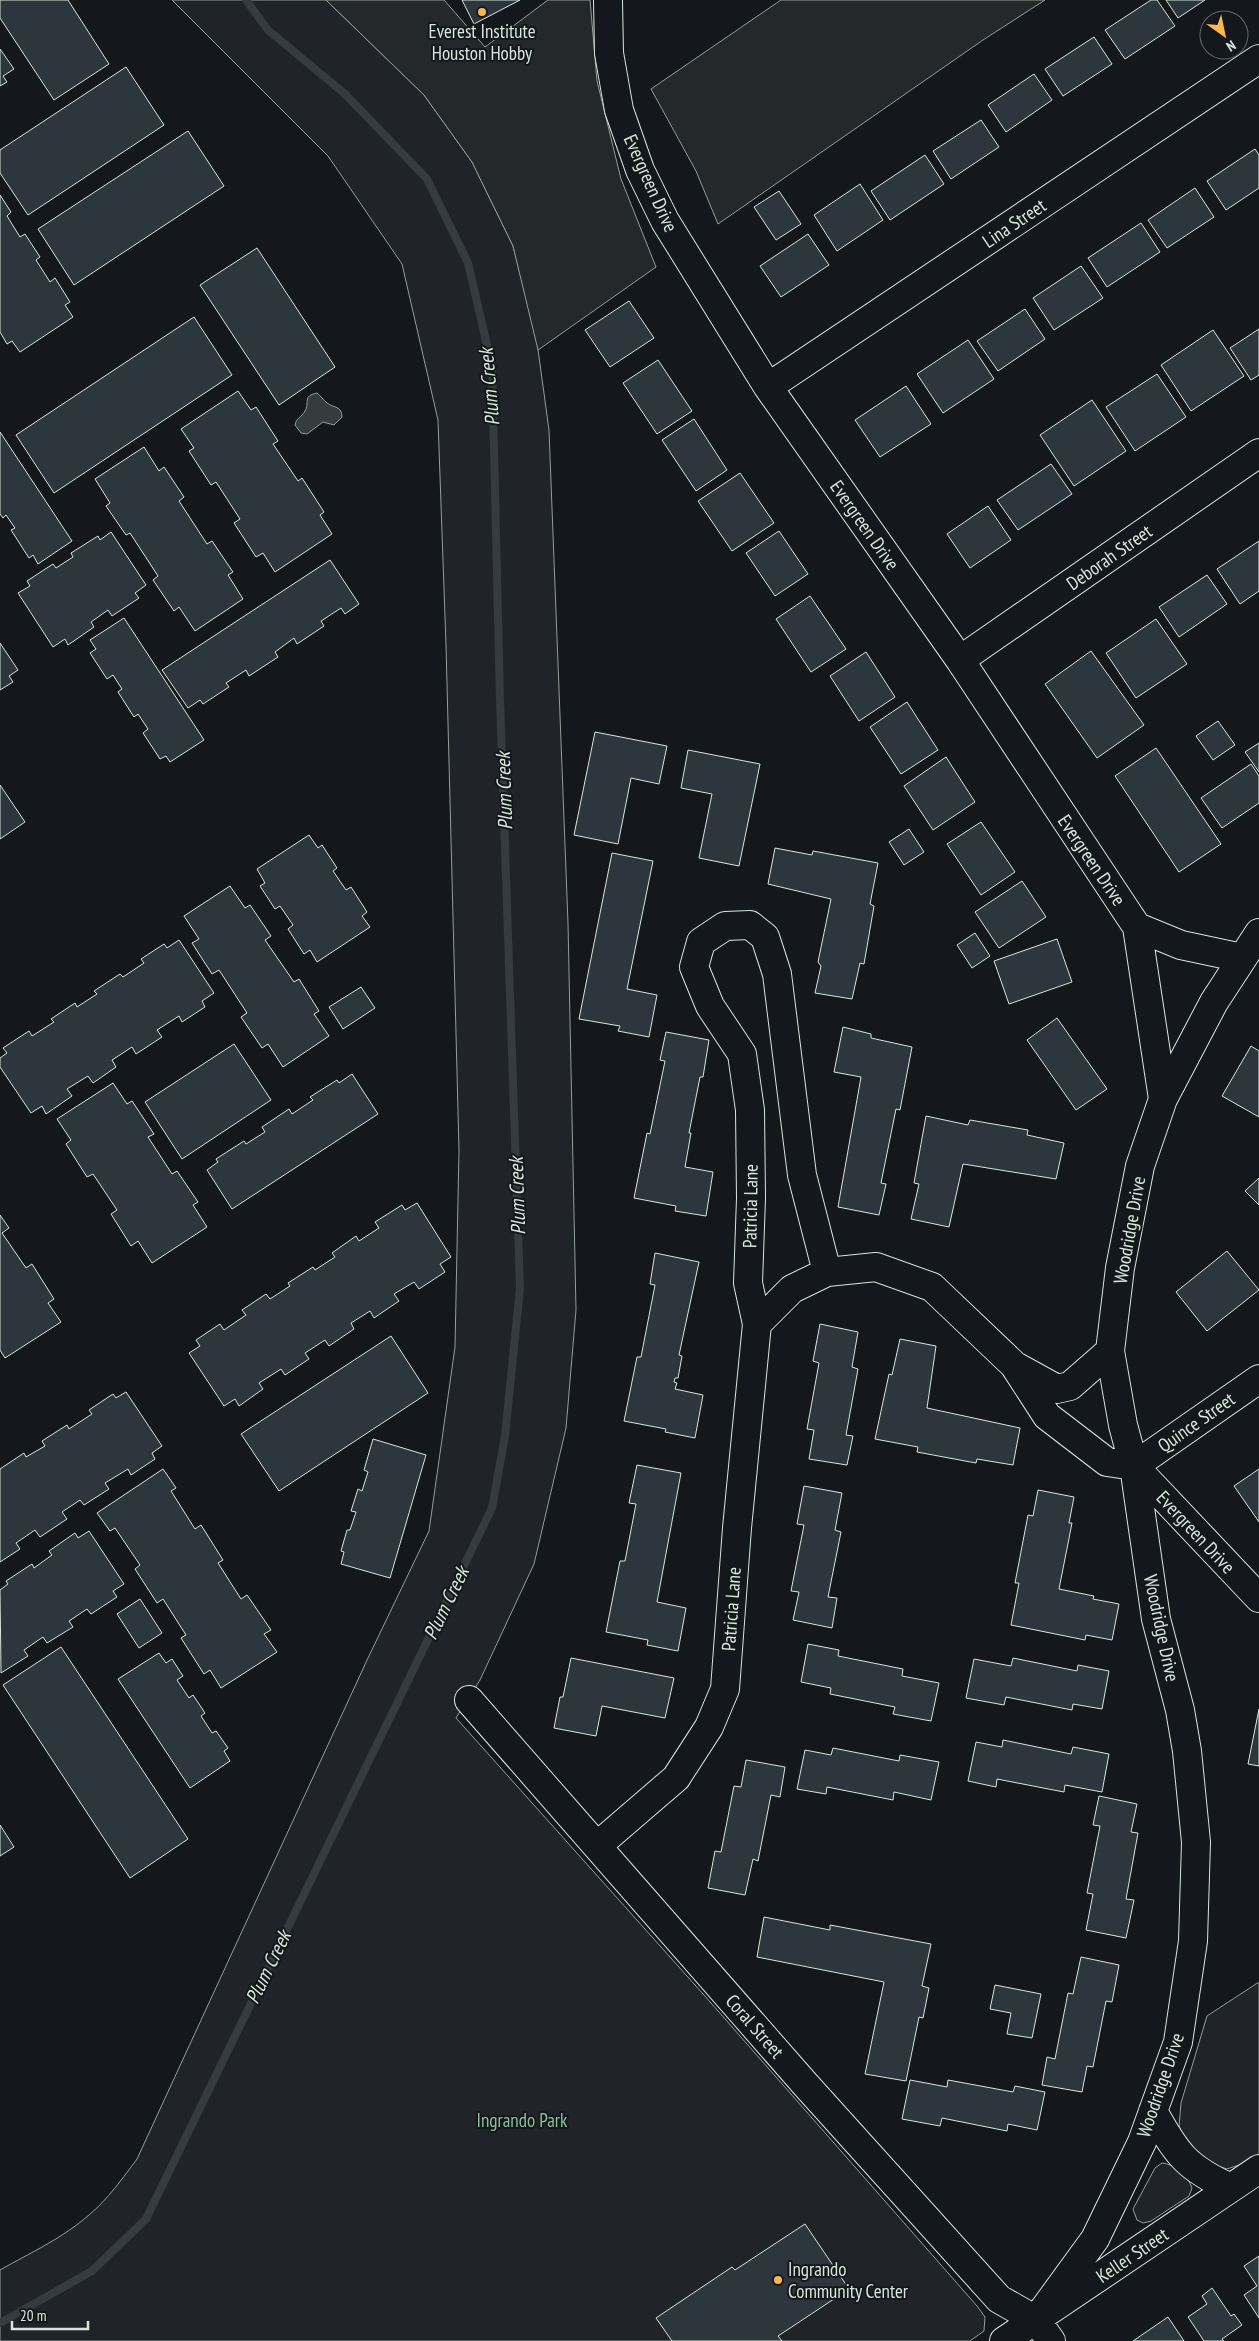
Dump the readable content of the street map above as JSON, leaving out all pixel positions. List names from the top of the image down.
{
  "streets": {
    "street": [
      "Evergreen Drive",
      "Lina Street",
      "Deborah Street",
      "Patricia Lane",
      "Woodridge Drive",
      "Quince Street",
      "Coral Street",
      "Keller Street"
    ]
  },
  "crossings": [
    ["Evergreen Drive", "Lina Street"],
    ["Evergreen Drive", "Deborah Street"],
    ["Evergreen Drive", "Woodridge Drive"],
    ["Evergreen Drive", "Quince Street"],
    ["Patricia Lane", "Coral Street"],
    ["Woodridge Drive", "Quince Street"],
    ["Woodridge Drive", "Coral Street"],
    ["Woodridge Drive", "Keller Street"],
    ["Coral Street", "Keller Street"]
  ],
  "water": ["Plum Creek"],
  "parks": ["Ingrando Park"],
  "places": ["Everest Institute Houston Hobby", "Ingrando Community Center"],
  "scale_bar": "20 m",
  "north": "bottom right"
}
